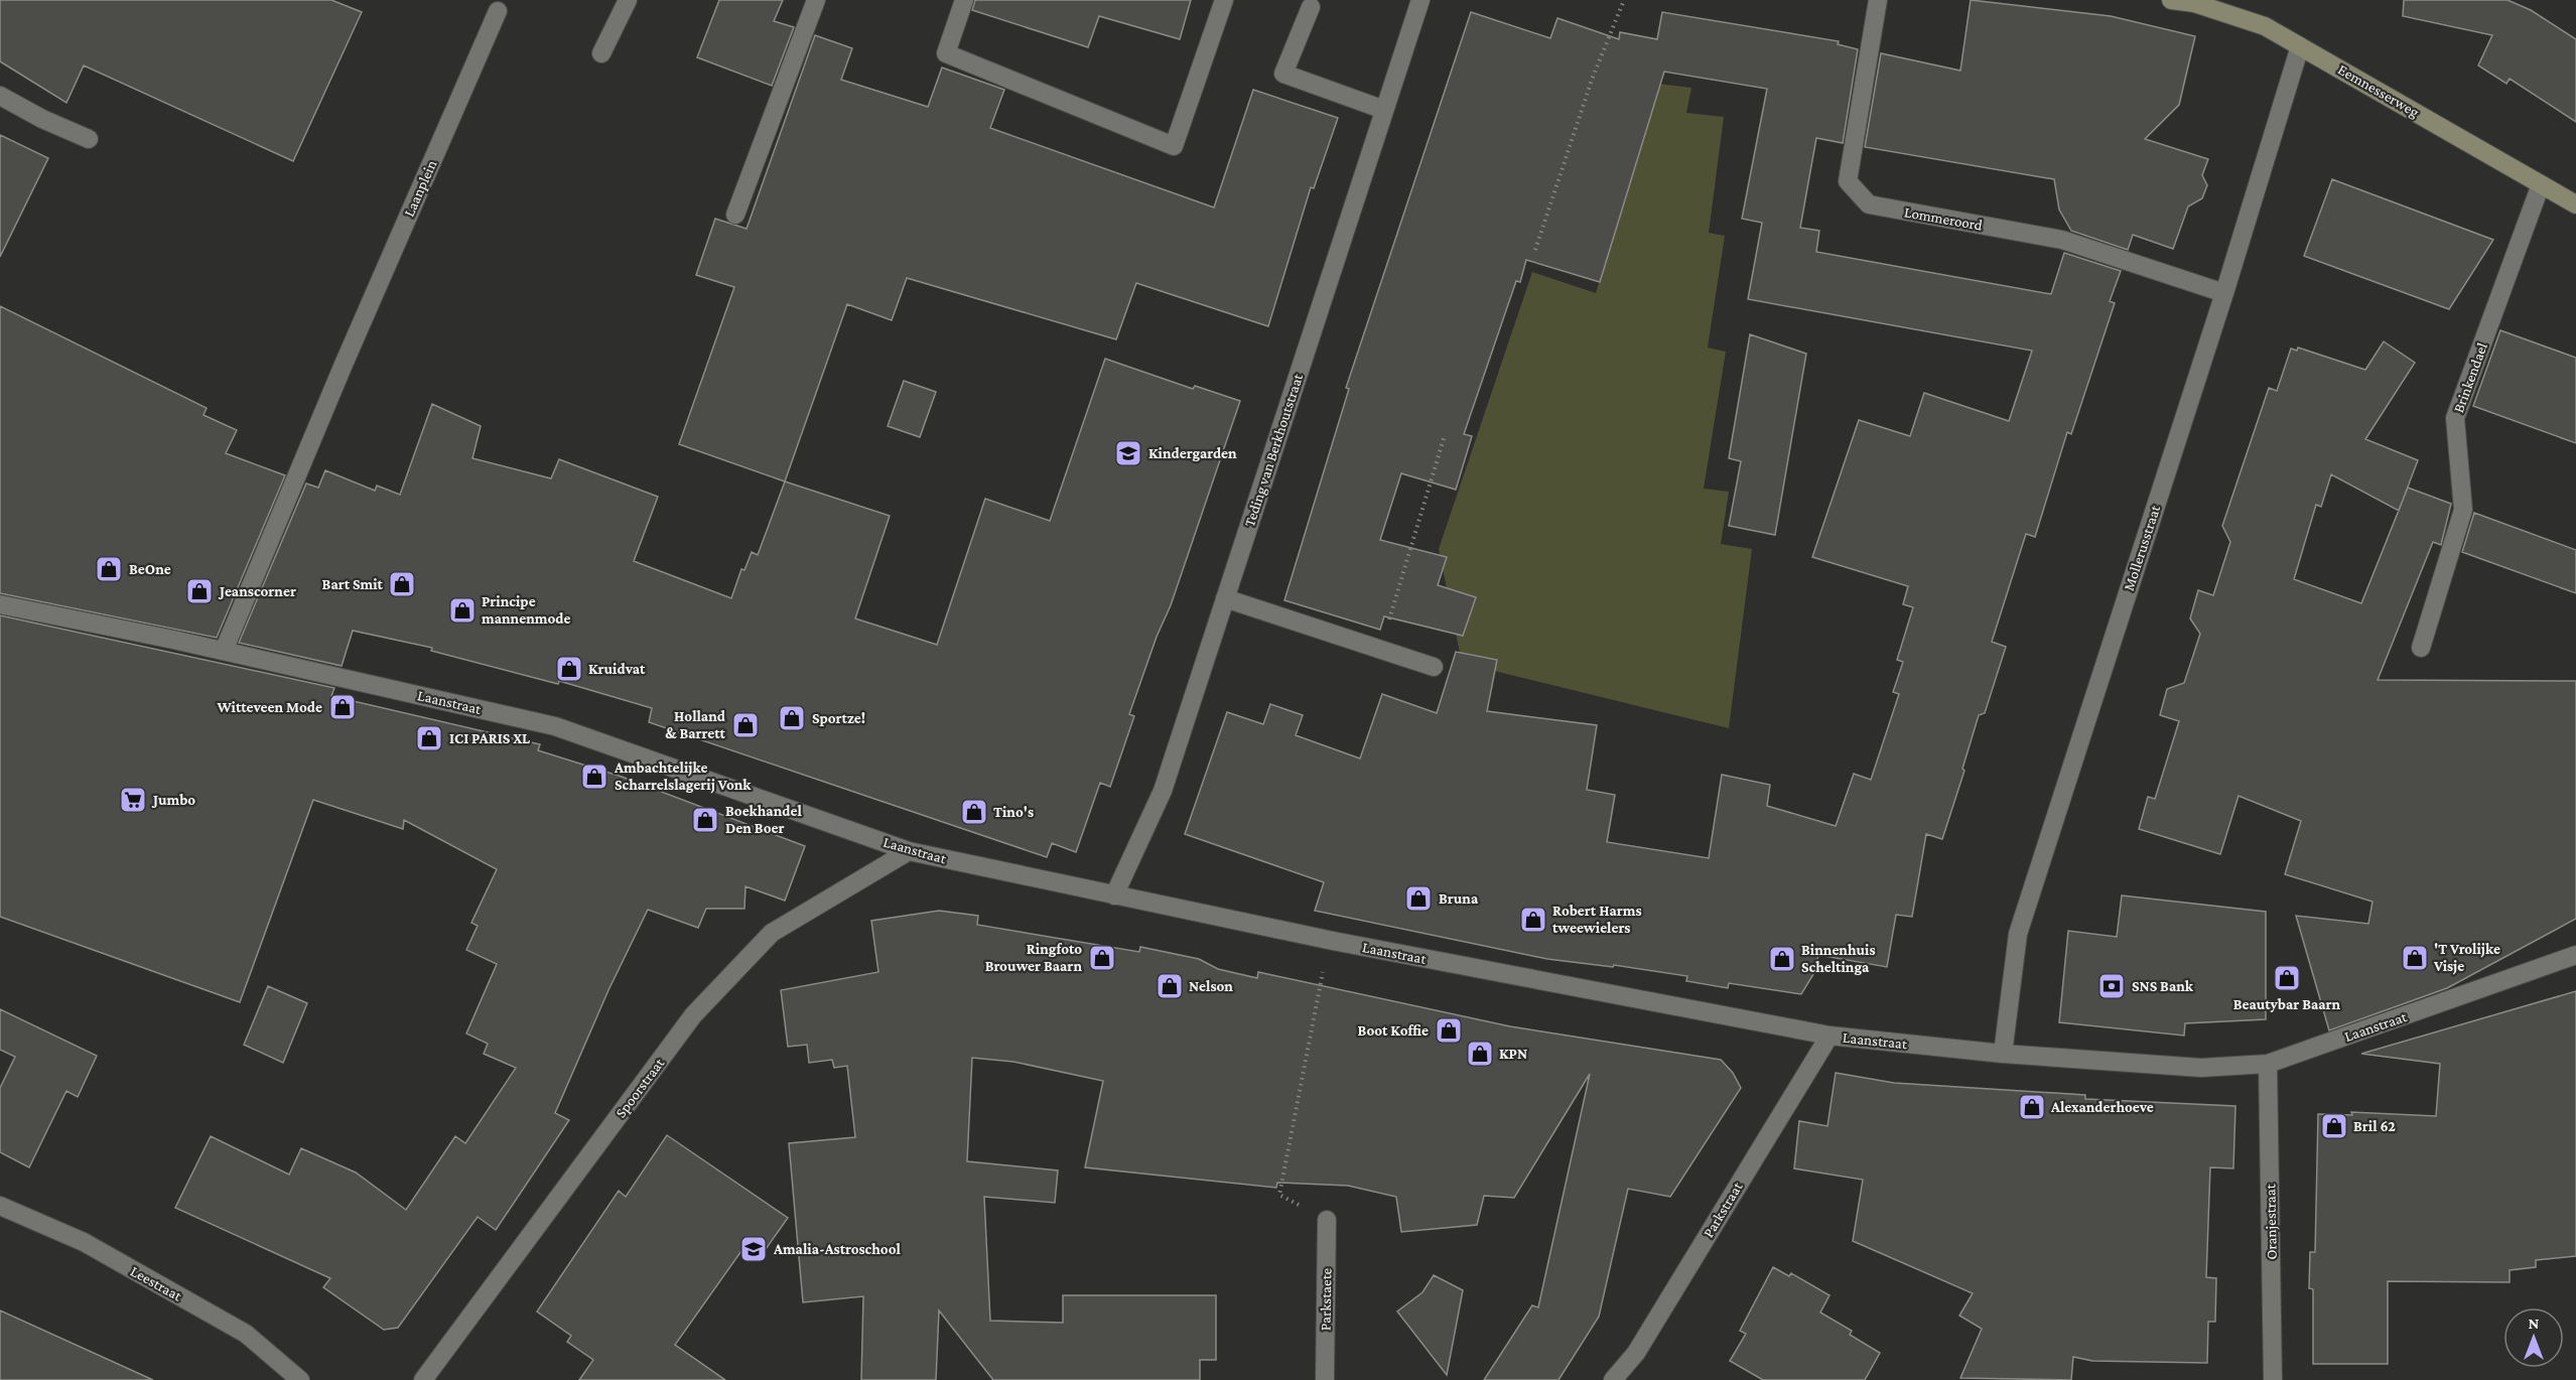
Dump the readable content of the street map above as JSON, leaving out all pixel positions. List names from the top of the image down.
{
  "streets": {
    "street": [
      "Eemnesserweg",
      "Laanplein",
      "Lommeroord",
      "Brinkendael",
      "Teding van Berkhoutstraat",
      "Mollerusstraat",
      "Laanstraat",
      "Spoorstraat",
      "Parkstraat",
      "Oranjestraat",
      "Leestraat",
      "Parkstaete"
    ]
  },
  "crossings": [
    ["Eemnesserweg", "Brinkendael"],
    ["Eemnesserweg", "Mollerusstraat"],
    ["Laanplein", "Laanstraat"],
    ["Lommeroord", "Mollerusstraat"],
    ["Teding van Berkhoutstraat", "Laanstraat"],
    ["Mollerusstraat", "Laanstraat"],
    ["Laanstraat", "Spoorstraat"],
    ["Laanstraat", "Parkstraat"],
    ["Laanstraat", "Oranjestraat"]
  ],
  "places": {
    "school or university": ["Kindergarden", "Amalia-Astroschool"],
    "shop": [
      "BeOne",
      "Bart Smit",
      "Jeanscorner",
      "Principe mannenmode",
      "Kruidvat",
      "Witteveen Mode",
      "Sportze!",
      "Holland & Barrett",
      "ICI PARIS XL",
      "Ambachtelijke Scharrelslagerij Vonk",
      "Tino's",
      "Boekhandel Den Boer",
      "Bruna",
      "Robert Harms tweewielers",
      "Ringfoto Brouwer Baarn",
      "'T Vrolijke Visje",
      "Binnenhuis Scheltinga",
      "Beautybar Baarn",
      "Nelson",
      "Boot Koffie",
      "KPN",
      "Alexanderhoeve",
      "Bril 62"
    ],
    "supermarket": ["Jumbo"],
    "bank": ["SNS Bank"]
  },
  "north": "top"
}
